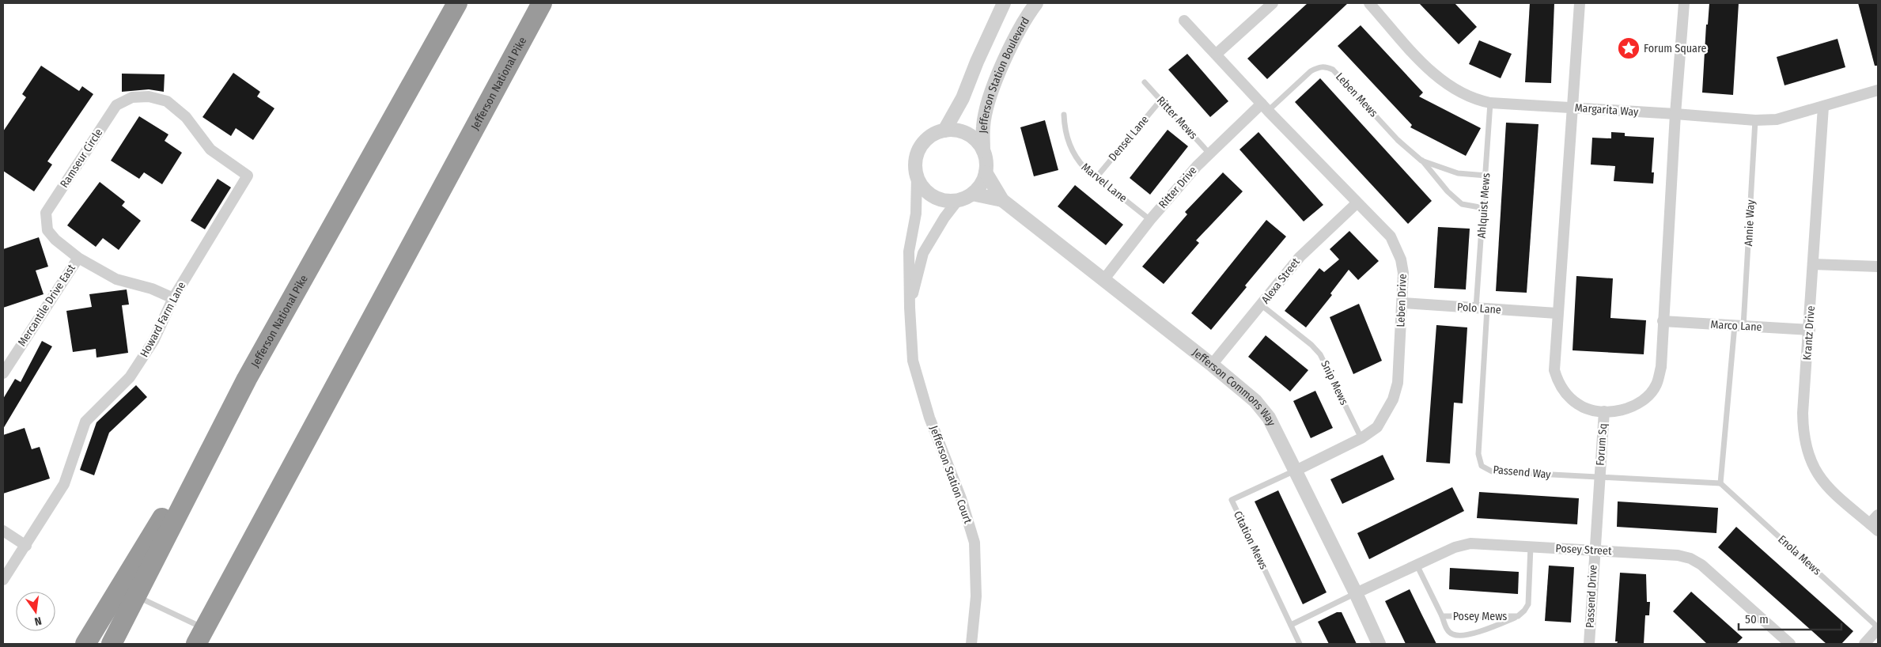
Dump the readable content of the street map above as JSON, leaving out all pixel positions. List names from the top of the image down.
{
  "streets": {
    "highway": ["Jefferson National Pike"],
    "street": [
      "Jefferson Station Boulevard",
      "Margarita Way",
      "Ramseur Circle",
      "Ritter Drive",
      "Alexa Street",
      "Leben Drive",
      "Mercantile Drive East",
      "Polo Lane",
      "Howard Farm Lane",
      "Marco Lane",
      "Krantz Drive",
      "Jefferson Commons Way",
      "Forum Sq",
      "Jefferson Station Court",
      "Posey Street",
      "Passend Drive"
    ],
    "lane": [
      "Leben Mews",
      "Ritter Mews",
      "Densel Lane",
      "Marvel Lane",
      "Ahlquist Mews",
      "Annie Way",
      "Snip Mews",
      "Passend Way",
      "Citation Mews",
      "Enola Mews",
      "Posey Mews"
    ]
  },
  "crossings": [
    ["Jefferson Station Boulevard", "Jefferson Commons Way"],
    ["Jefferson Station Boulevard", "Jefferson Station Court"],
    ["Leben Mews", "Ritter Drive"],
    ["Leben Mews", "Ahlquist Mews"],
    ["Leben Mews", "Leben Drive"],
    ["Margarita Way", "Ahlquist Mews"],
    ["Margarita Way", "Annie Way"],
    ["Margarita Way", "Krantz Drive"],
    ["Ritter Mews", "Densel Lane"],
    ["Ritter Mews", "Ritter Drive"],
    ["Densel Lane", "Marvel Lane"],
    ["Ramseur Circle", "Mercantile Drive East"],
    ["Ramseur Circle", "Howard Farm Lane"],
    ["Marvel Lane", "Ritter Drive"],
    ["Ritter Drive", "Leben Drive"],
    ["Ritter Drive", "Jefferson Commons Way"],
    ["Ahlquist Mews", "Polo Lane"],
    ["Ahlquist Mews", "Passend Way"],
    ["Annie Way", "Marco Lane"],
    ["Annie Way", "Passend Way"],
    ["Annie Way", "Enola Mews"],
    ["Alexa Street", "Leben Drive"],
    ["Alexa Street", "Snip Mews"],
    ["Alexa Street", "Jefferson Commons Way"],
    ["Leben Drive", "Polo Lane"],
    ["Leben Drive", "Snip Mews"],
    ["Leben Drive", "Jefferson Commons Way"],
    ["Leben Drive", "Citation Mews"],
    ["Polo Lane", "Passend Way"],
    ["Marco Lane", "Krantz Drive"],
    ["Jefferson Commons Way", "Jefferson Station Court"],
    ["Jefferson Commons Way", "Citation Mews"],
    ["Jefferson Commons Way", "Posey Street"],
    ["Forum Sq", "Passend Way"],
    ["Forum Sq", "Passend Drive"],
    ["Passend Way", "Enola Mews"],
    ["Passend Way", "Passend Drive"],
    ["Posey Street", "Passend Drive"],
    ["Posey Street", "Posey Mews"]
  ],
  "places": {
    "place": ["Forum Square"]
  },
  "scale_bar": "50 m",
  "north": "bottom"
}
